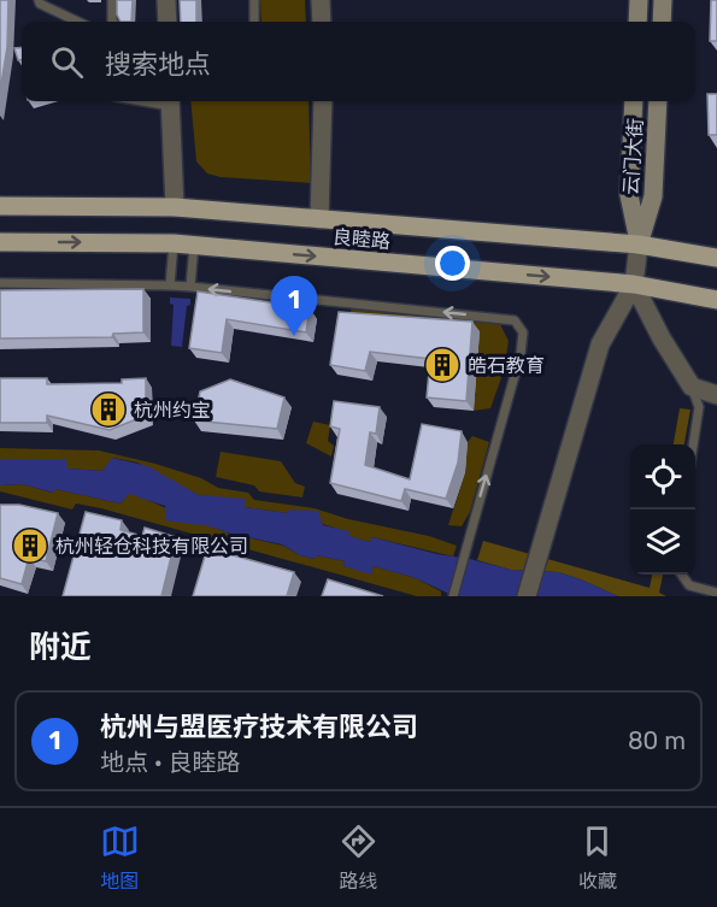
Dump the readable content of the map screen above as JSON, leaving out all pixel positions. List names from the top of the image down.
{
  "streets": {
    "main road": ["云门大街", "良睦路"]
  },
  "crossings": [
    ["云门大街", "良睦路"]
  ],
  "places": {
    "building": ["皓石教育", "杭州约宝", "杭州轻仓科技有限公司"]
  },
  "page": {
    "search": "搜索地点",
    "pins": "1",
    "heading": "附近",
    "list": [
      {
        "mark": "1",
        "name": "杭州与盟医疗技术有限公司",
        "note": "地点 · 良睦路",
        "value": "80 m"
      }
    ],
    "nav": ["地图", "路线", "收藏"]
  }
}
